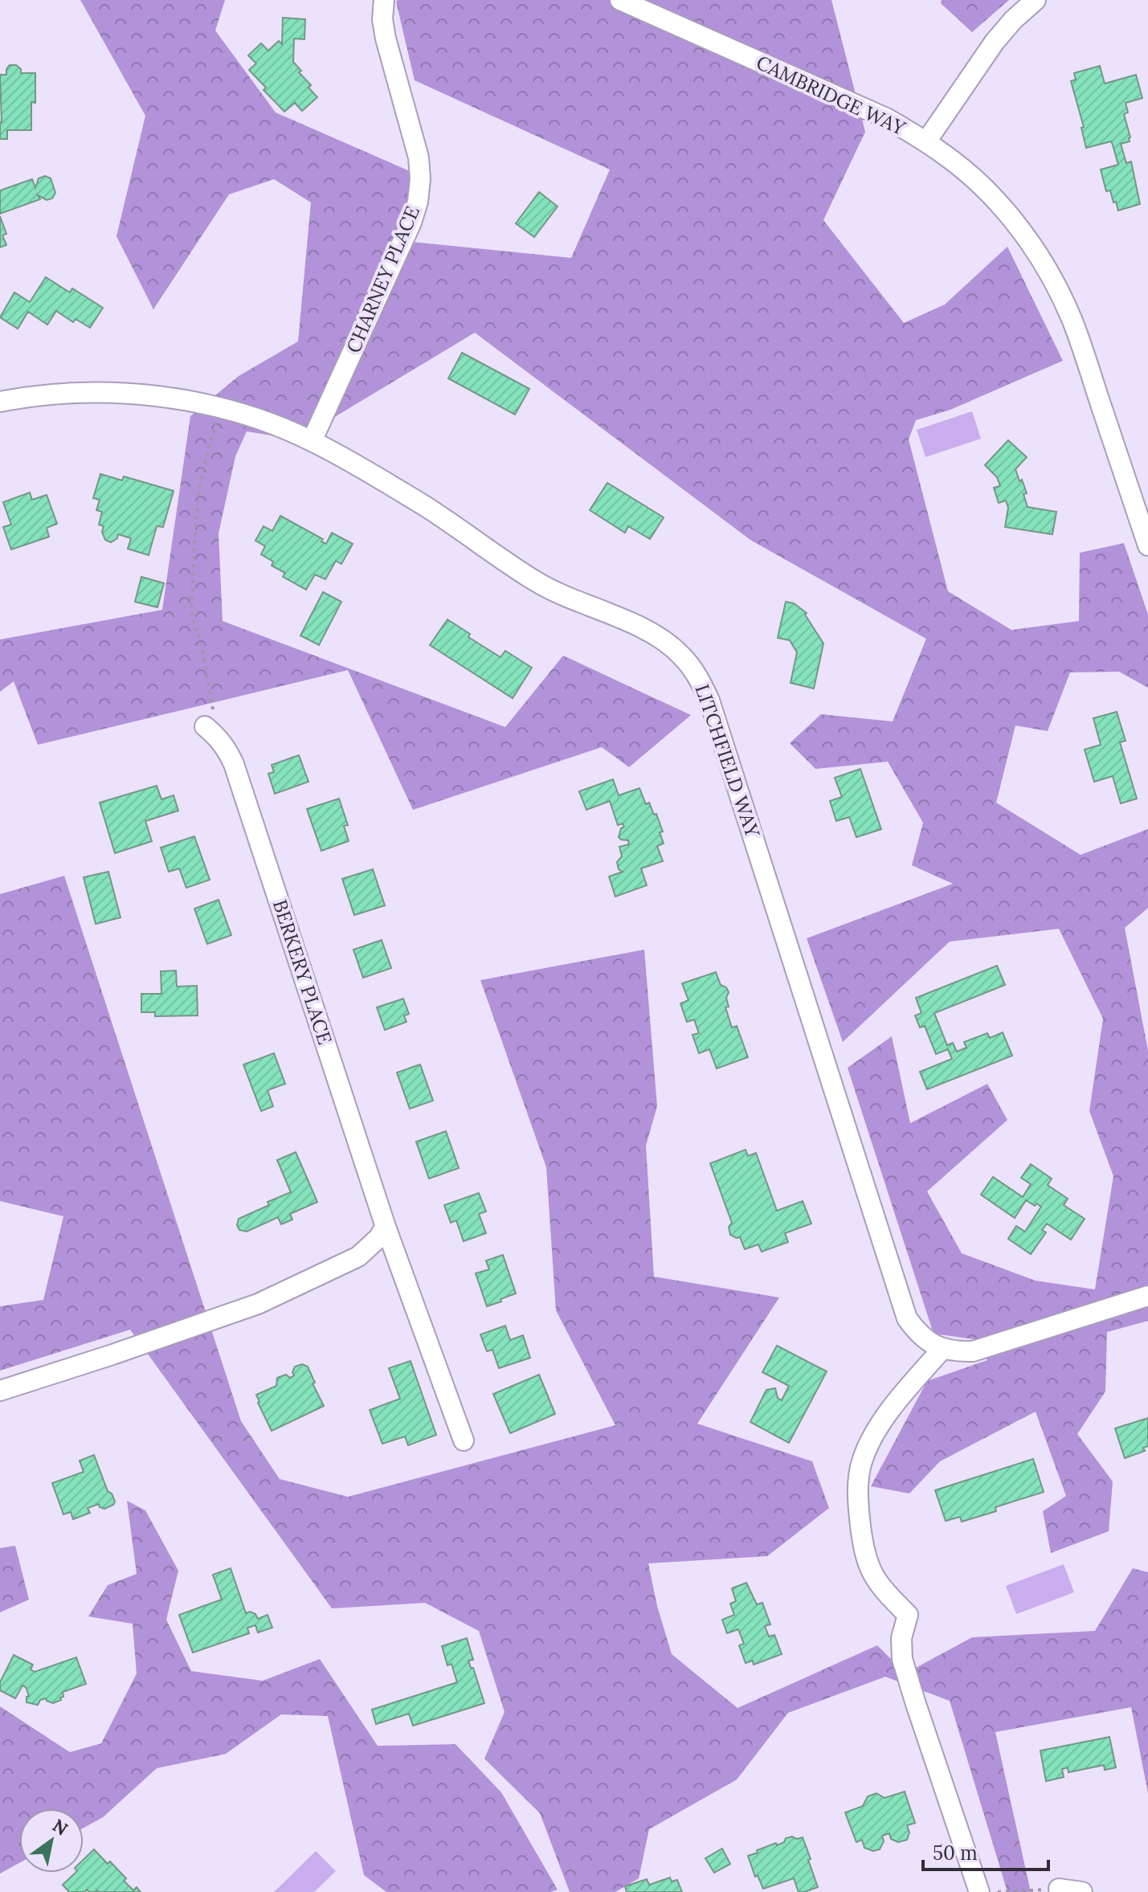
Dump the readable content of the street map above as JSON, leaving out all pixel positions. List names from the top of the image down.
{
  "streets": {
    "street": [
      "CAMBRIDGE WAY",
      "CHARNEY PLACE",
      "LITCHFIELD WAY",
      "BERKERY PLACE"
    ]
  },
  "crossings": [
    ["CHARNEY PLACE", "LITCHFIELD WAY"]
  ],
  "scale_bar": "50 m",
  "north": "top right"
}
